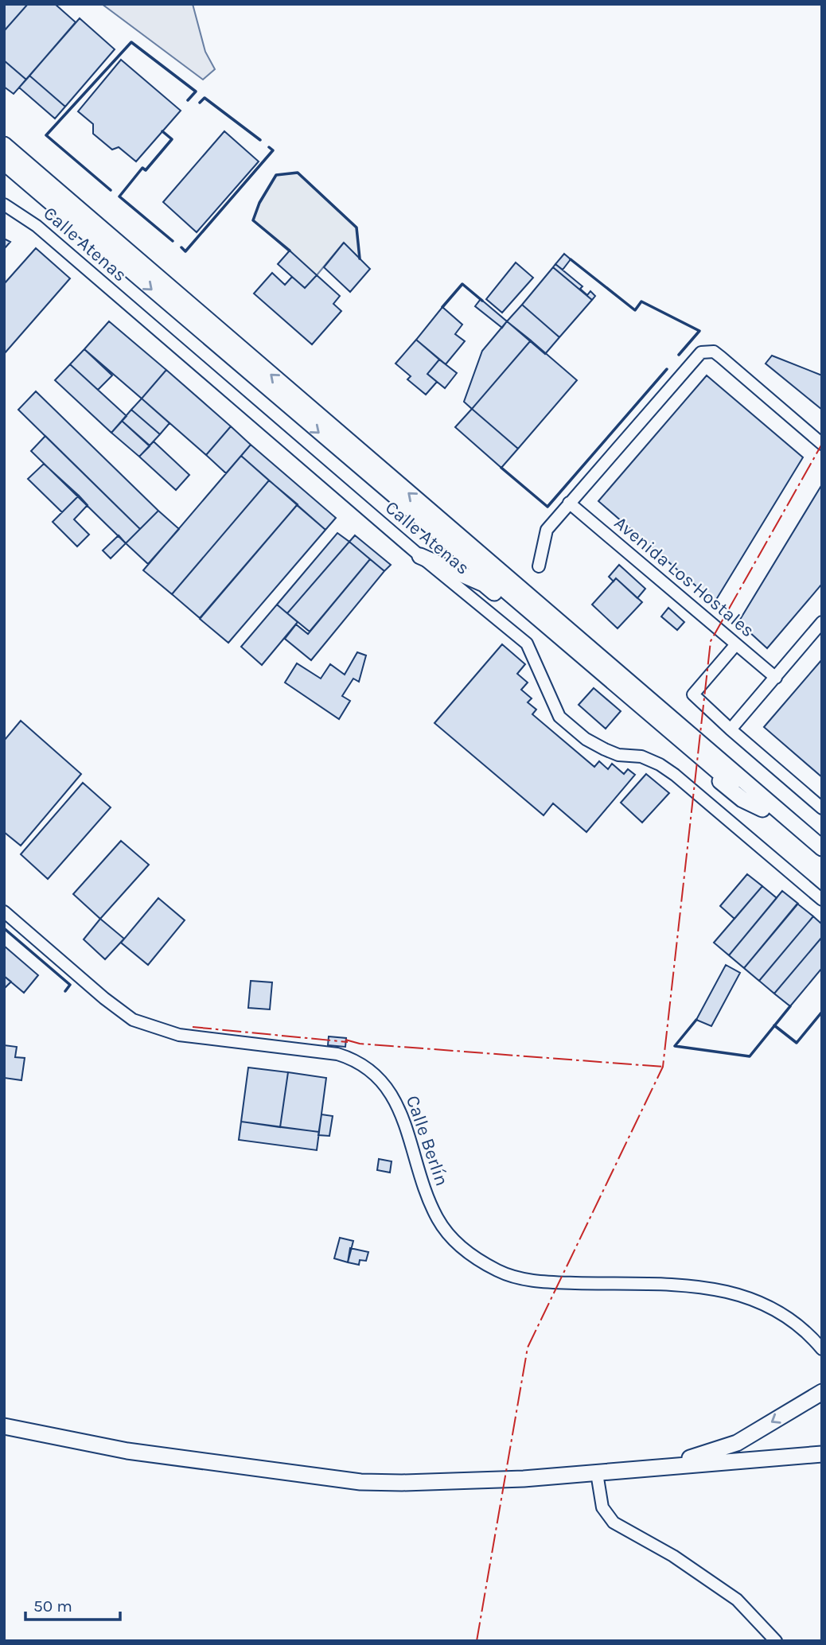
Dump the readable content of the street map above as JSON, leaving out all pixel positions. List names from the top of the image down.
{
  "streets": {
    "street": ["Calle Atenas", "Avenida Los Hostales", "Calle Berlín"]
  },
  "scale_bar": "50 m"
}
